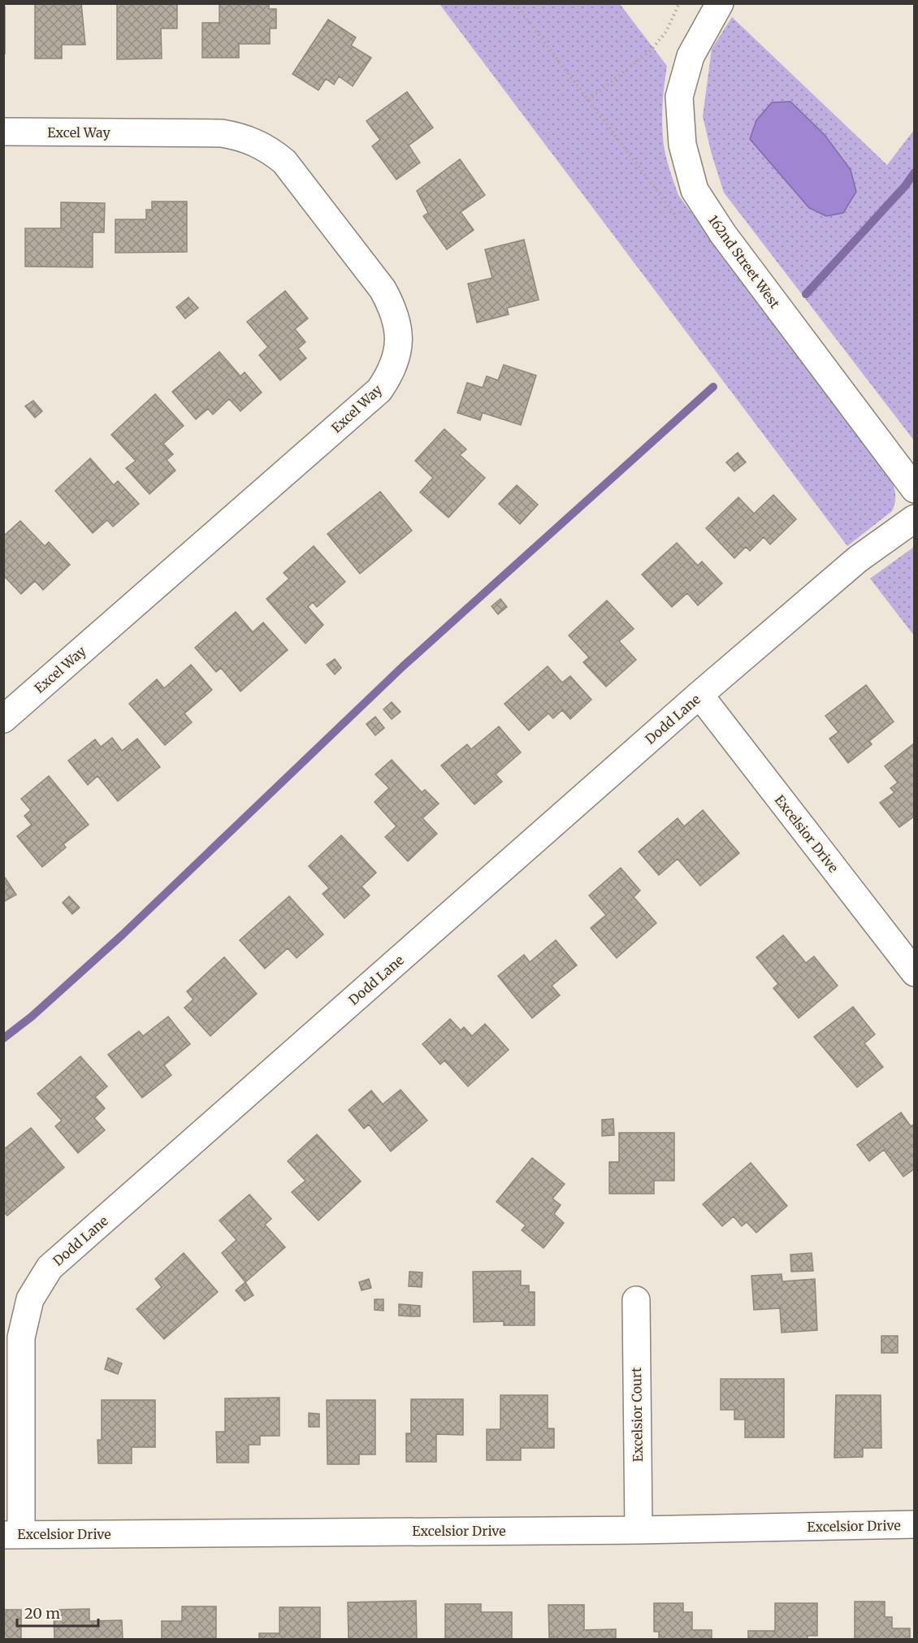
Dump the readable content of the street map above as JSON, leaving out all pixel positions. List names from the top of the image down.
{
  "streets": {
    "street": [
      "Excel Way",
      "162nd Street West",
      "Dodd Lane",
      "Excelsior Drive",
      "Excelsior Court"
    ]
  },
  "crossings": [
    ["Dodd Lane", "Excelsior Drive"],
    ["Excelsior Drive", "Excelsior Court"]
  ],
  "scale_bar": "20 m"
}
